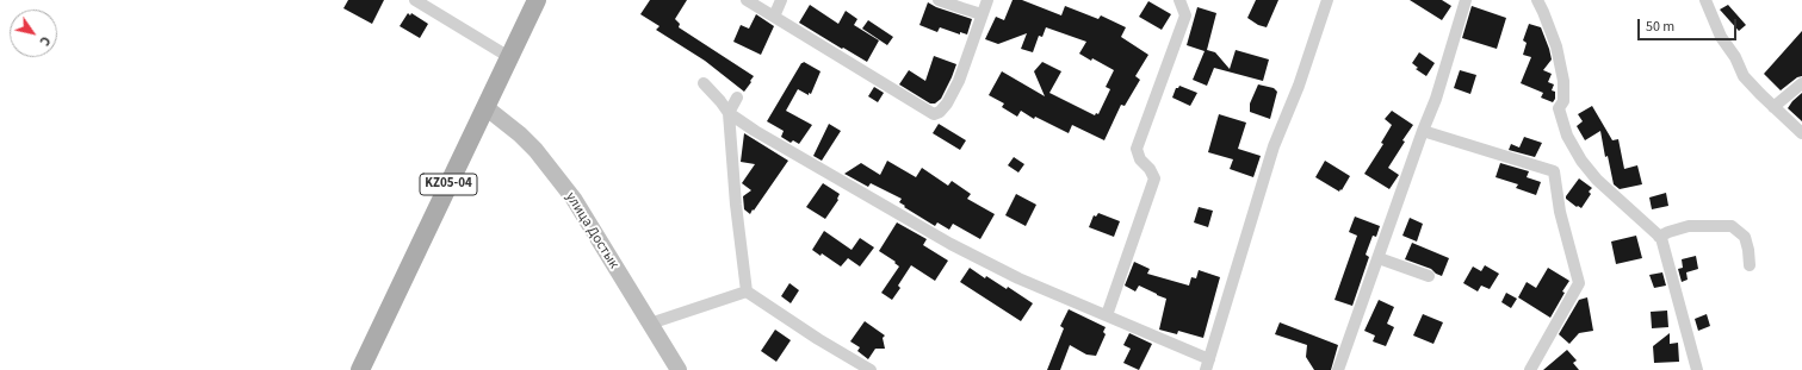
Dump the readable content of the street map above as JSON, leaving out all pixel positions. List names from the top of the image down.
{
  "streets": {
    "main road": ["KZ05-04", "улица Достык"]
  },
  "crossings": [
    ["KZ05-04", "улица Достык"]
  ],
  "scale_bar": "50 m",
  "north": "bottom right"
}
